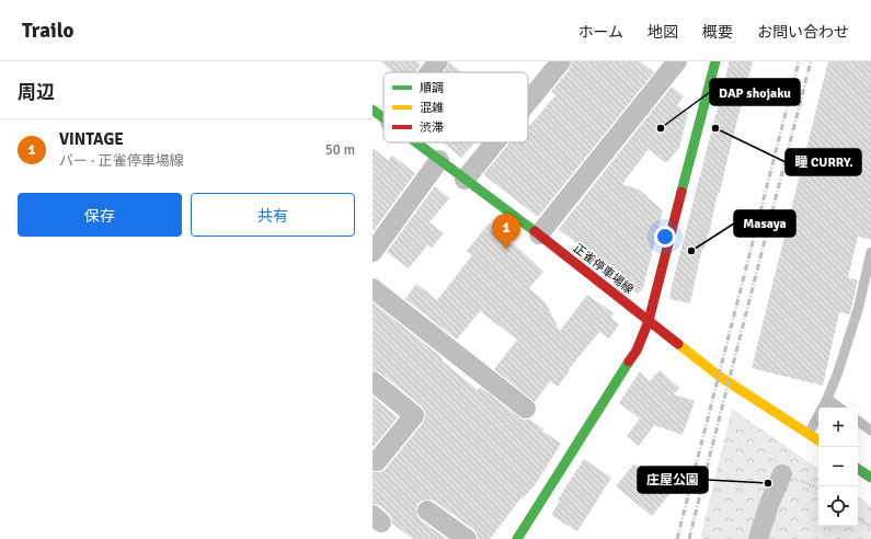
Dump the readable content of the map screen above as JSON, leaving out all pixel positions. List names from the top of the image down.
{
  "streets": {
    "main road": ["正雀停車場線"]
  },
  "places": [
    "DAP shojaku",
    "瞳 CURRY.",
    "Masaya",
    "庄屋公園"
  ],
  "legend": ["順調", "混雑", "渋滞"],
  "page": {
    "header": "Trailo",
    "nav": [
      "ホーム",
      "地図",
      "概要",
      "お問い合わせ"
    ],
    "heading": "周辺",
    "list": [
      {
        "mark": "1",
        "name": "VINTAGE",
        "note": "バー · 正雀停車場線",
        "value": "50 m"
      }
    ],
    "buttons": ["保存", "共有"],
    "pins": "1",
    "map_buttons": ["+", "−"]
  }
}
